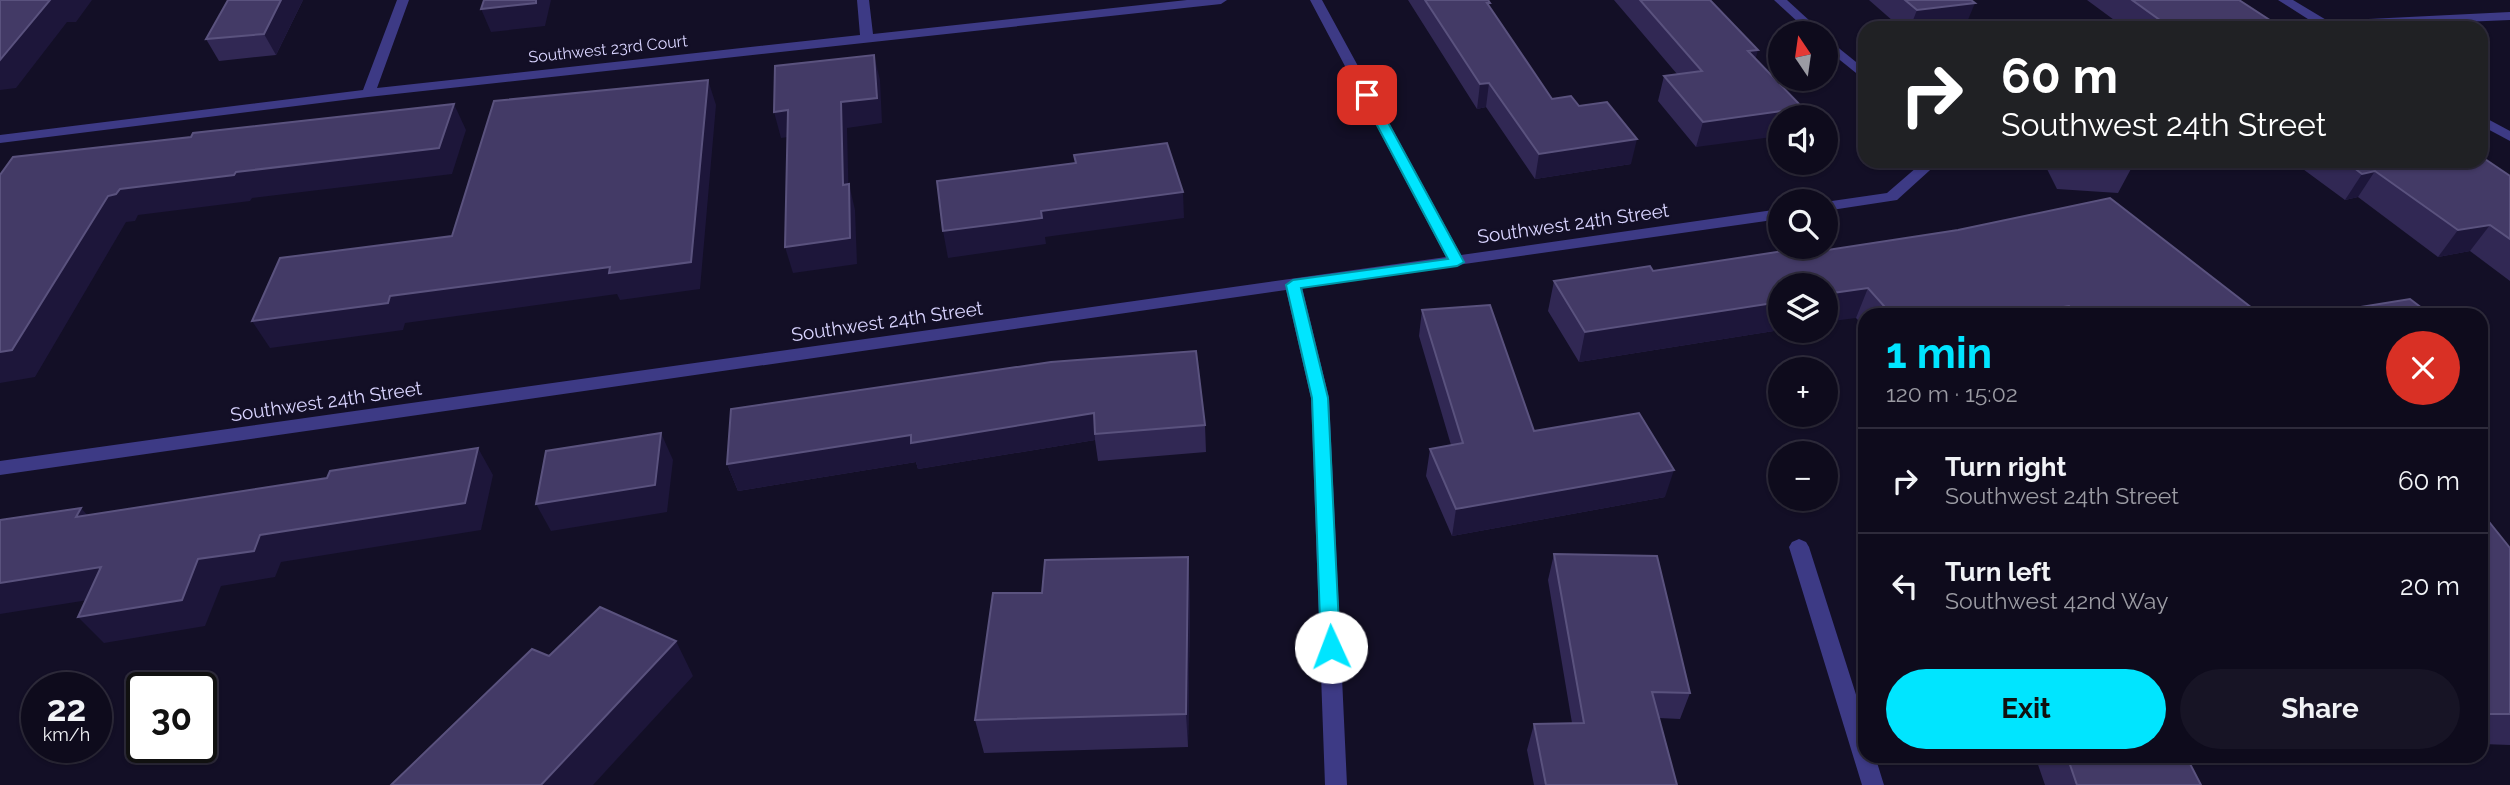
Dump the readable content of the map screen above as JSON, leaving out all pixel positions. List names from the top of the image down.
{
  "streets": {
    "street": ["Southwest 23rd Court", "Southwest 24th Street"]
  },
  "north": "top",
  "page": {
    "map_buttons": ["+", "−"],
    "turn": ["60 m", "Southwest 24th Street"],
    "heading": ["1 min", "120 m · 15:02"],
    "list": [
      {
        "name": "Turn right",
        "note": "Southwest 24th Street",
        "value": "60 m"
      },
      {
        "name": "Turn left",
        "note": "Southwest 42nd Way",
        "value": "20 m"
      }
    ],
    "buttons": ["Exit", "Share"],
    "speed": "22 km/h",
    "limit": "30"
  }
}
